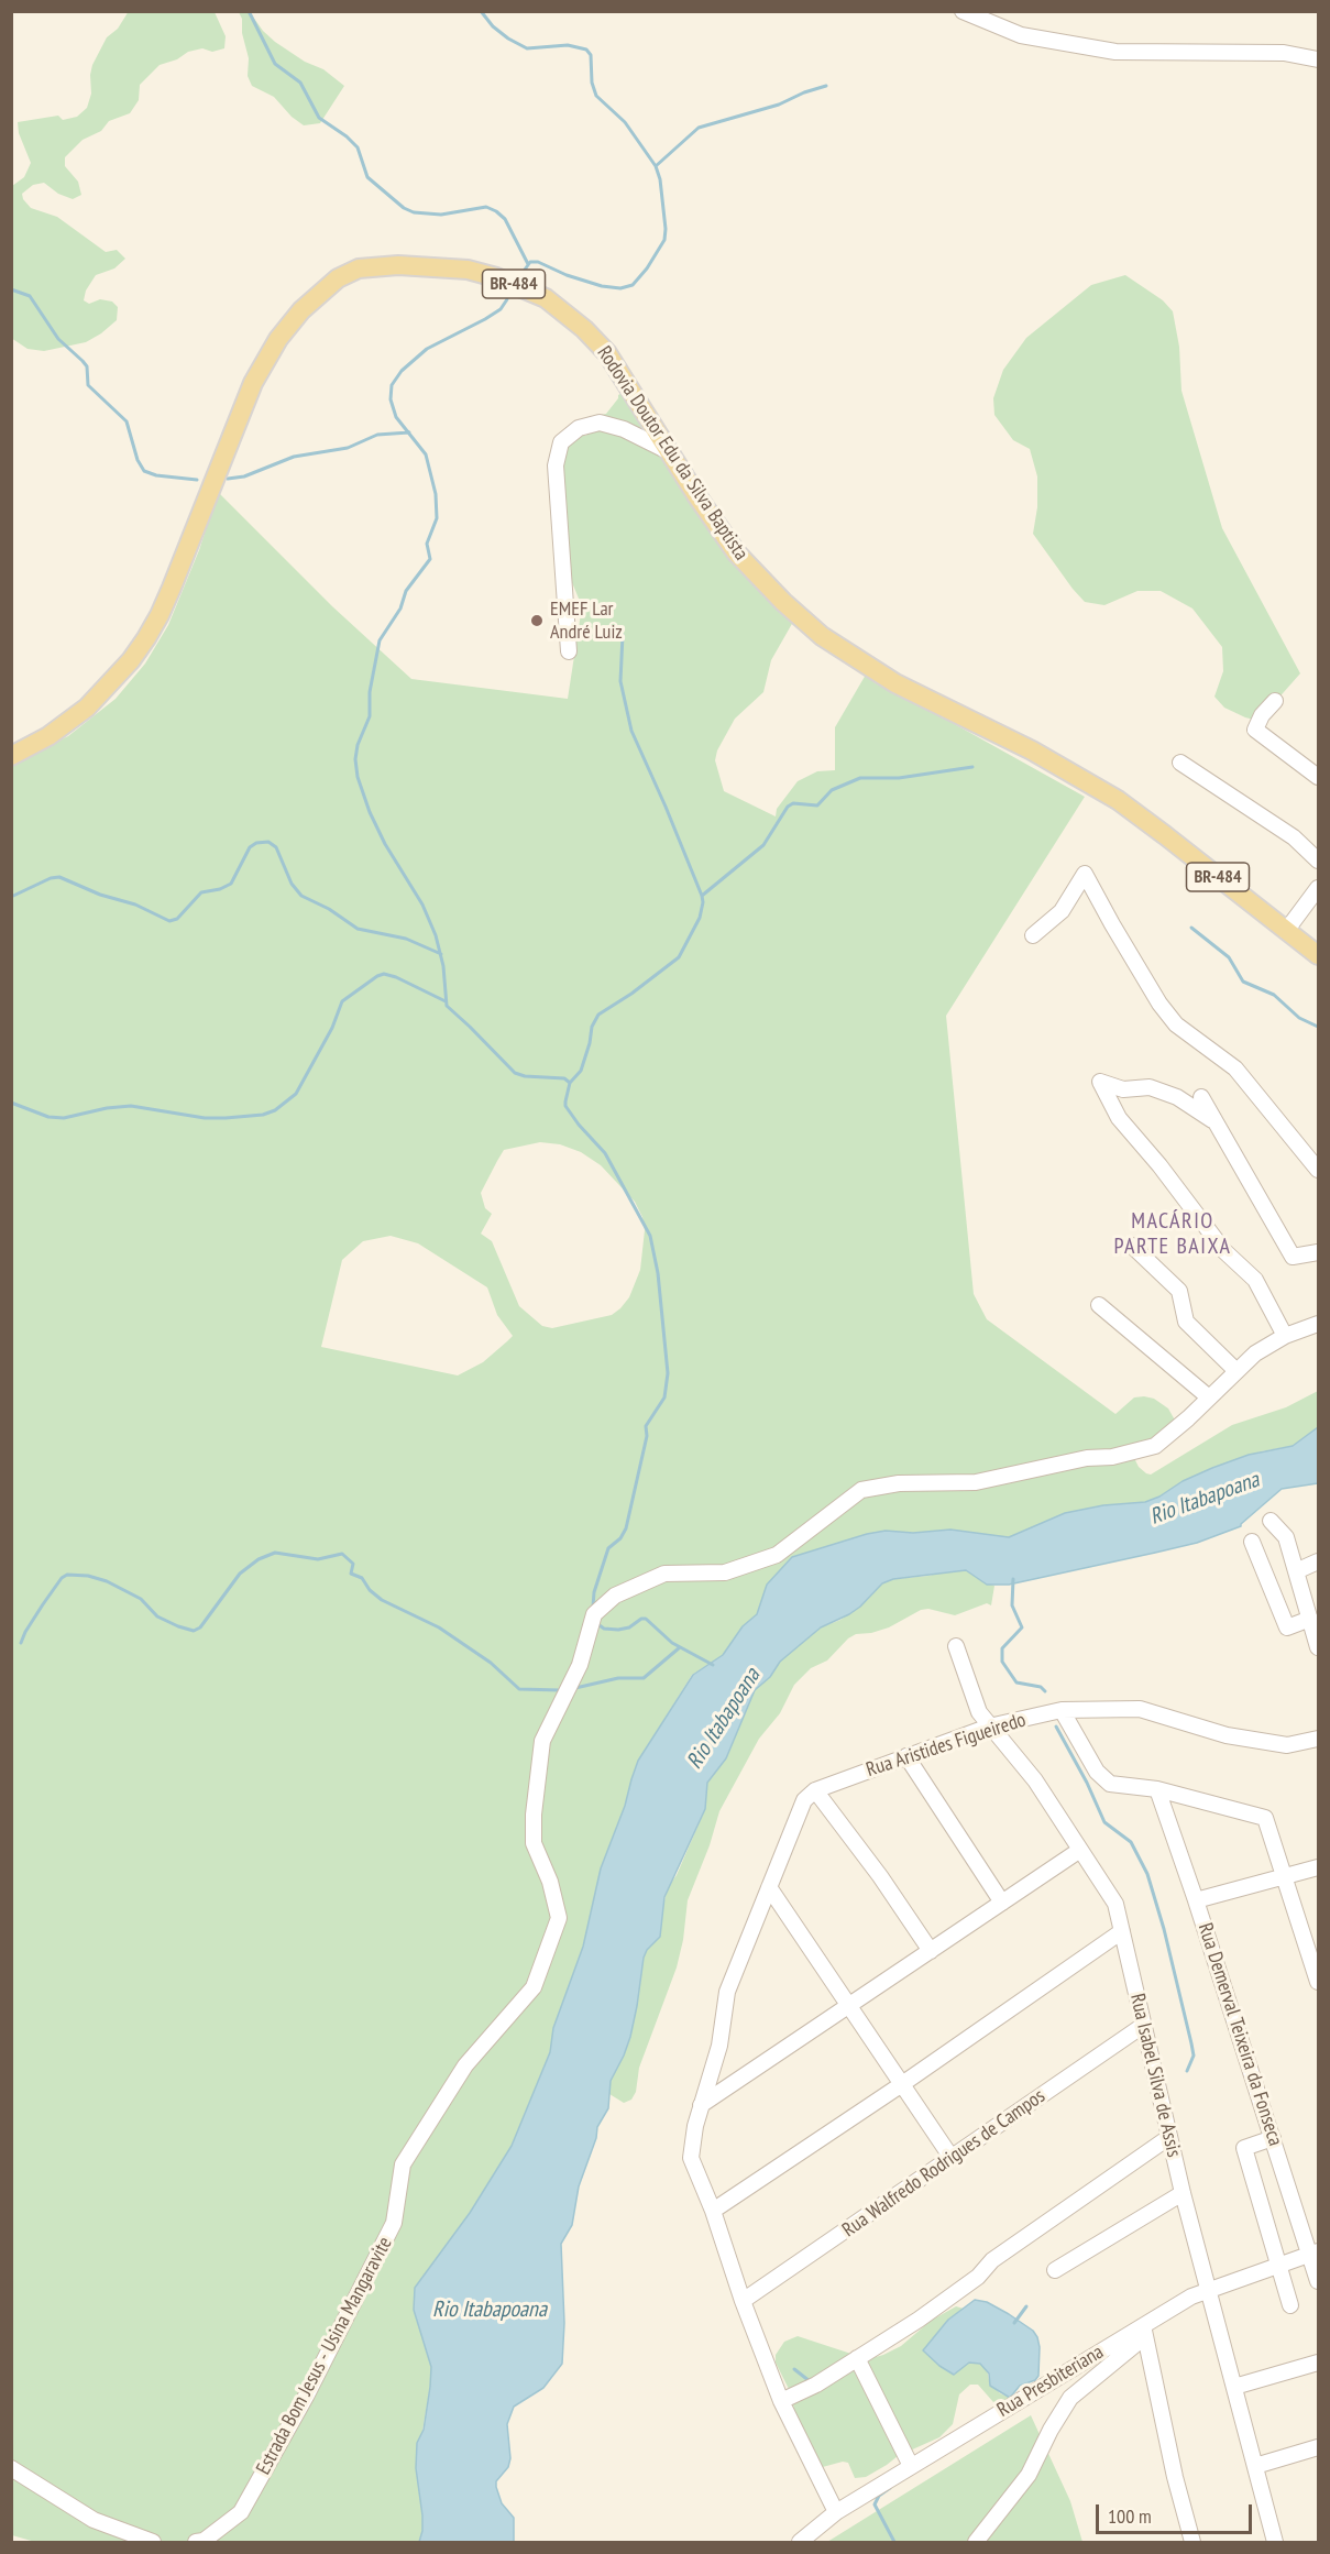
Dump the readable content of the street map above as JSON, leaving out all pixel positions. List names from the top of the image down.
{
  "streets": {
    "main road": ["BR-484", "Rodovia Doutor Edu da Silva Baptista"],
    "street": [
      "Rua Aristides Figueiredo",
      "Rua Demerval Teixeira da Fonseca",
      "Rua Isabel Silva de Assis",
      "Rua Walfredo Rodrigues de Campos",
      "Estrada Bom Jesus - Usina Mangaravite",
      "Rua Presbiteriana"
    ]
  },
  "crossings": [
    ["BR-484", "Rodovia Doutor Edu da Silva Baptista"],
    ["Rua Aristides Figueiredo", "Rua Isabel Silva de Assis"],
    ["Rua Demerval Teixeira da Fonseca", "Rua Presbiteriana"],
    ["Rua Isabel Silva de Assis", "Rua Walfredo Rodrigues de Campos"],
    ["Rua Isabel Silva de Assis", "Rua Presbiteriana"]
  ],
  "districts": ["MACÁRIO PARTE BAIXA"],
  "water": ["Rio Itabapoana"],
  "places": ["EMEF Lar André Luiz"],
  "scale_bar": "100 m"
}
